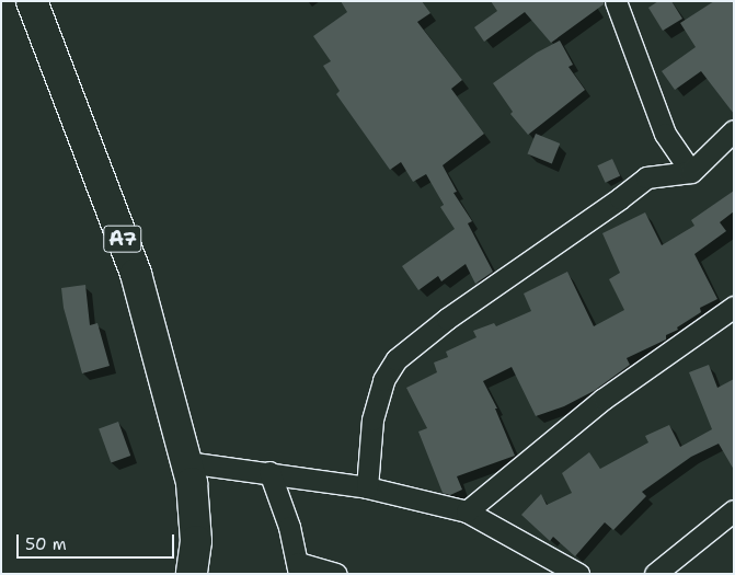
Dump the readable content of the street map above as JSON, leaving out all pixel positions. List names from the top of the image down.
{
  "streets": {
    "highway": ["A7"]
  },
  "scale_bar": "50 m"
}
